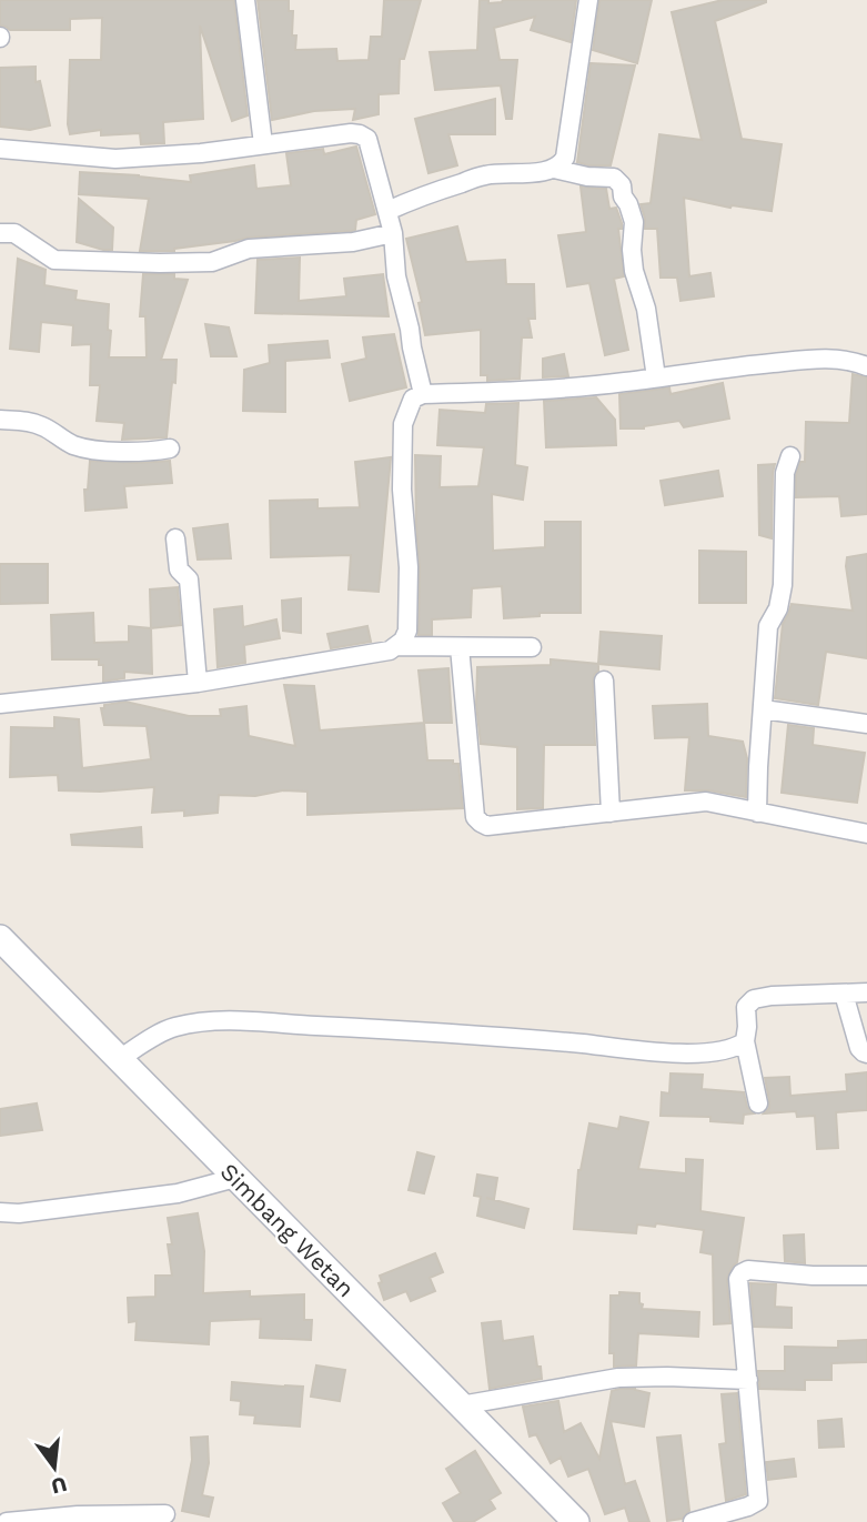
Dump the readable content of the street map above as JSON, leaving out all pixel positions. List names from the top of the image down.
{
  "streets": {
    "street": ["Simbang Wetan"]
  },
  "north": "bottom"
}
